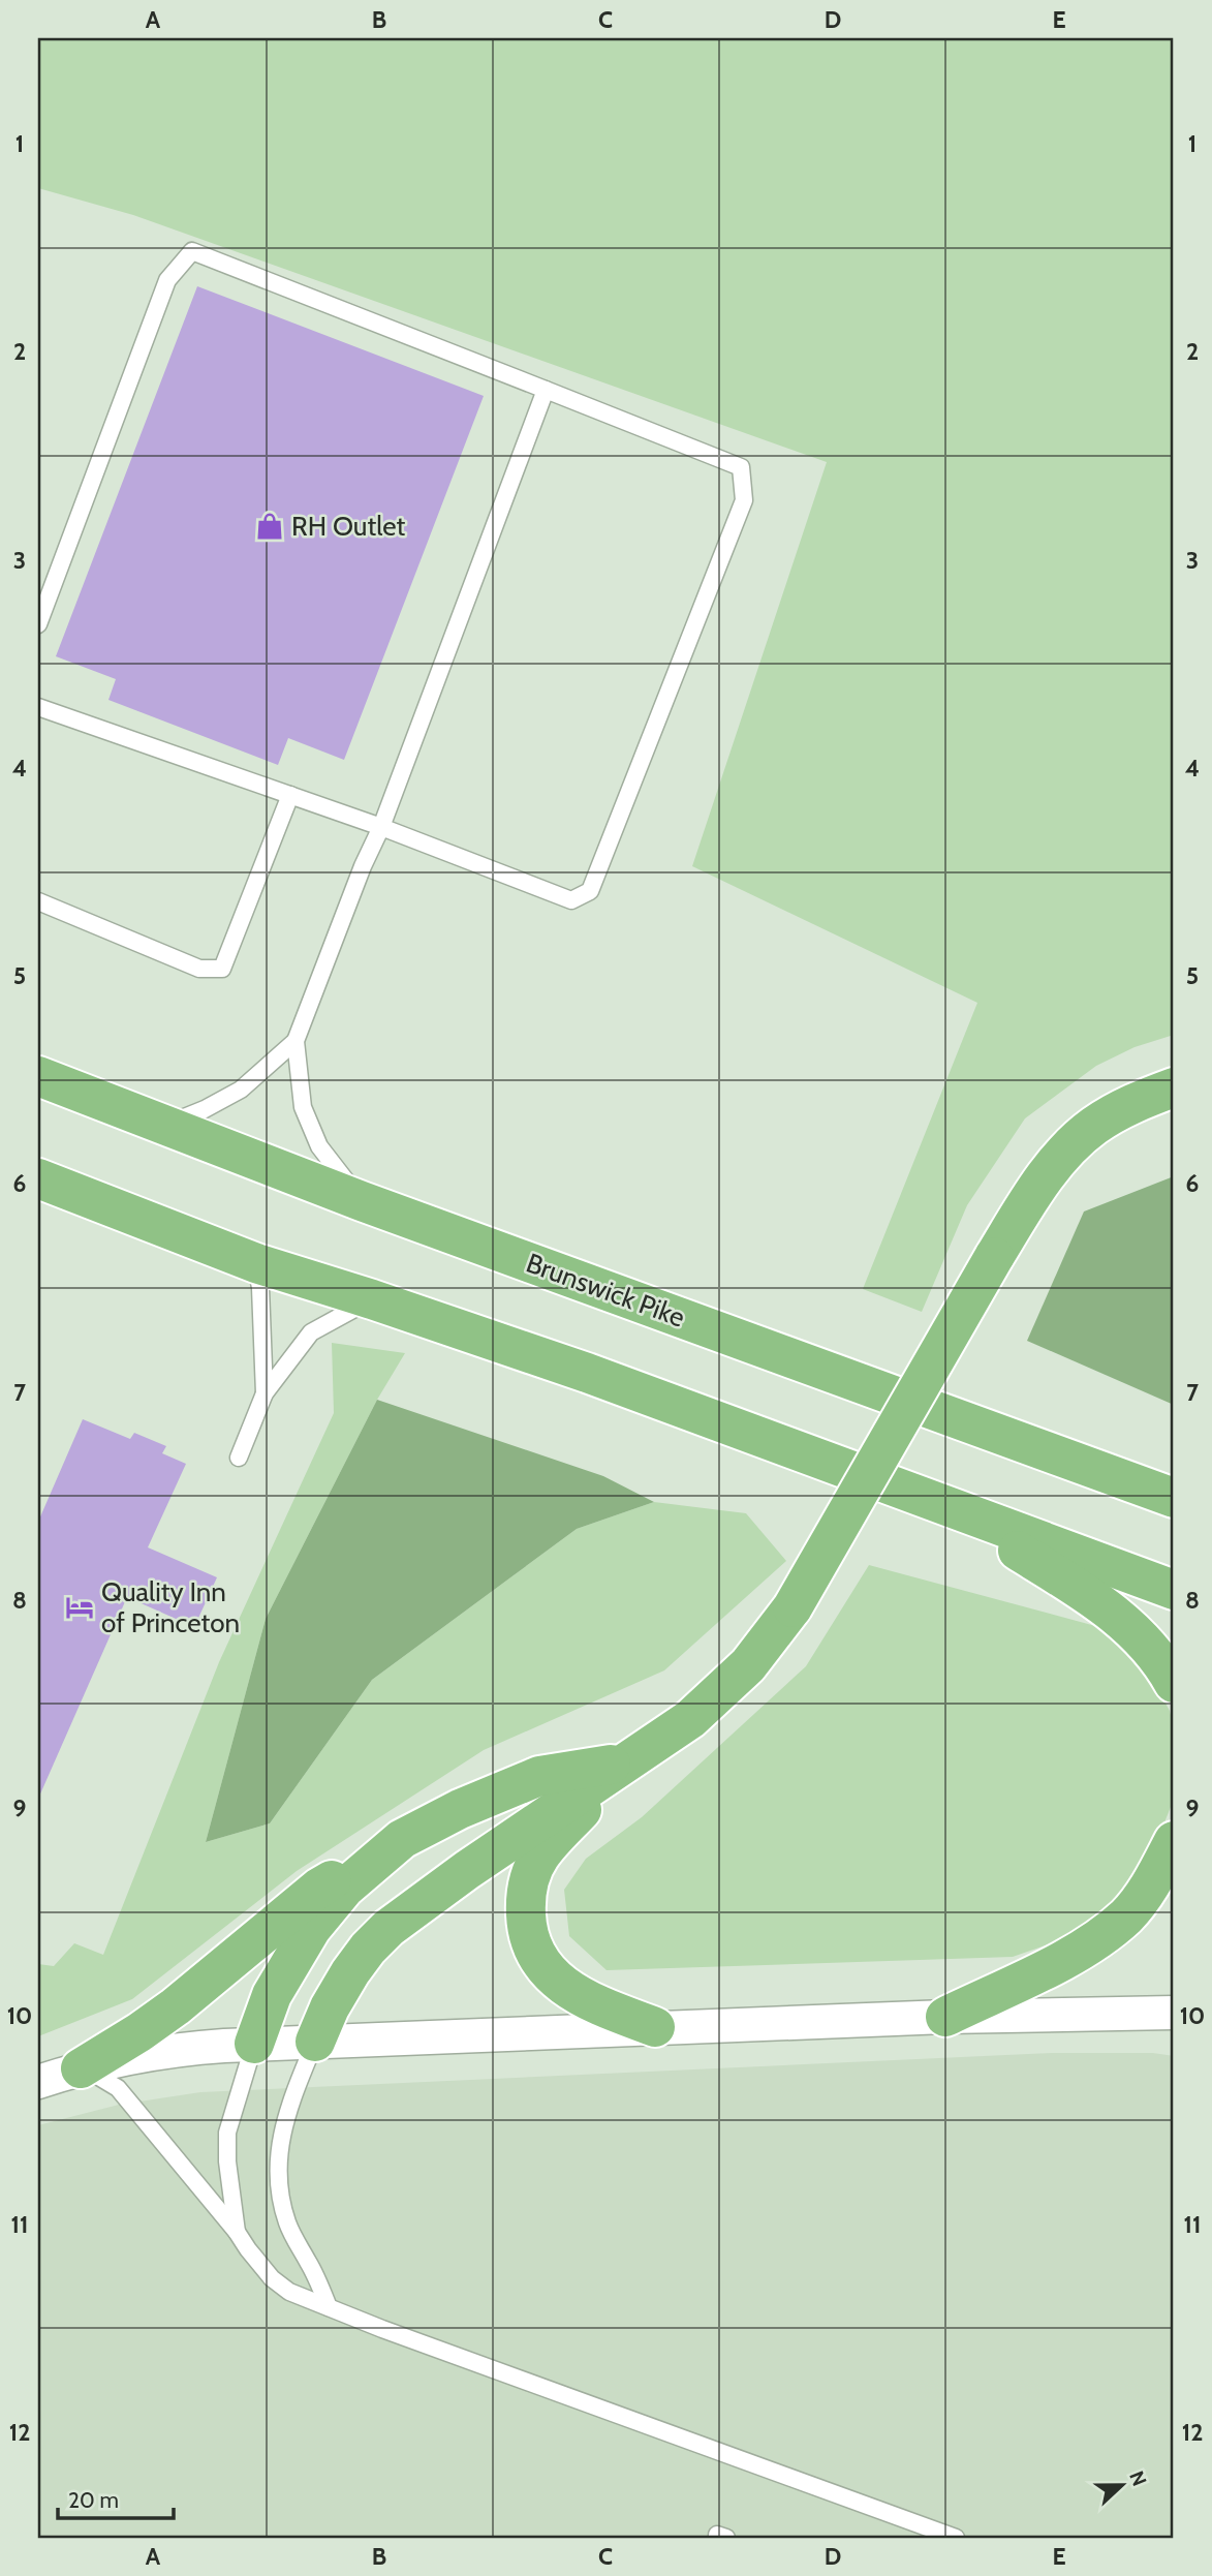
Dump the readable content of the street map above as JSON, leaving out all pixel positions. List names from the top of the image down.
{
  "streets": {
    "highway": ["Brunswick Pike"]
  },
  "places": {
    "shop": ["RH Outlet"],
    "hotel": ["Quality Inn of Princeton"]
  },
  "scale_bar": "20 m",
  "north": "right",
  "grid": {
    "columns": [
      "A",
      "B",
      "C",
      "D",
      "E"
    ],
    "rows": [
      "1",
      "2",
      "3",
      "4",
      "5",
      "6",
      "7",
      "8",
      "9",
      "10",
      "11",
      "12"
    ]
  }
}
